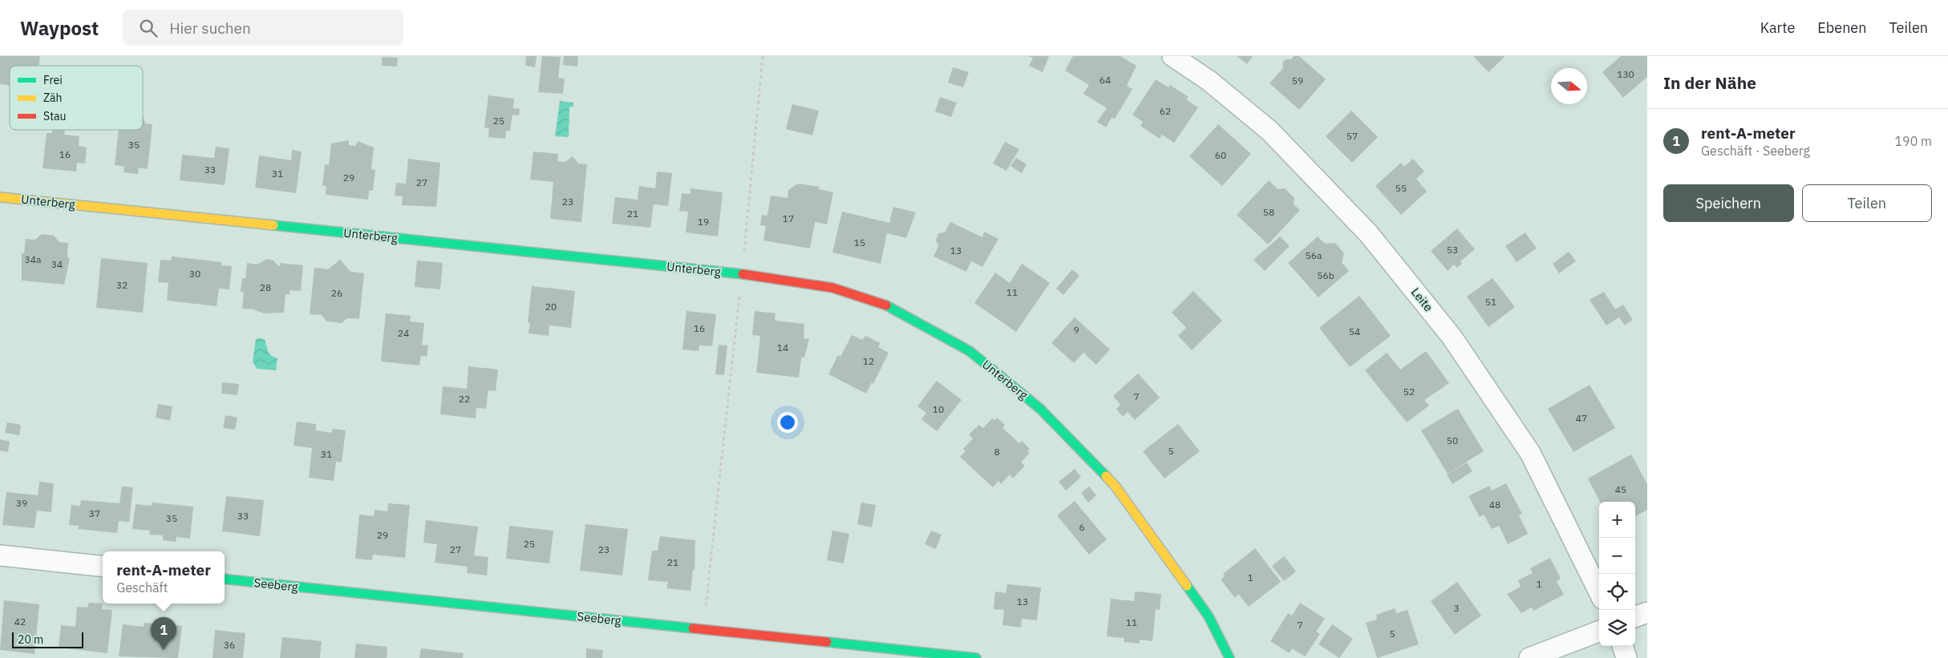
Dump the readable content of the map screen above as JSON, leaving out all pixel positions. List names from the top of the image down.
{
  "streets": {
    "street": ["Unterberg", "Leite", "Seeberg"]
  },
  "house_numbers": [
    "130",
    "64",
    "59",
    "62",
    "25",
    "57",
    "35",
    "16",
    "60",
    "33",
    "31",
    "29",
    "27",
    "55",
    "23",
    "58",
    "21",
    "17",
    "19",
    "15",
    "53",
    "13",
    "56a",
    "34a",
    "34",
    "30",
    "56b",
    "32",
    "28",
    "11",
    "26",
    "51",
    "20",
    "16",
    "9",
    "54",
    "24",
    "14",
    "12",
    "52",
    "7",
    "22",
    "10",
    "47",
    "50",
    "5",
    "8",
    "31",
    "45",
    "39",
    "48",
    "37",
    "33",
    "35",
    "6",
    "29",
    "25",
    "27",
    "23",
    "21",
    "1",
    "1",
    "13",
    "3",
    "42",
    "11",
    "7",
    "5",
    "36"
  ],
  "legend": ["Frei", "Zäh", "Stau"],
  "scale_bar": "20 m",
  "north": "right",
  "page": {
    "header": "Waypost",
    "search": "Hier suchen",
    "nav": ["Karte", "Ebenen", "Teilen"],
    "heading": "In der Nähe",
    "list": [
      {
        "mark": "1",
        "name": "rent-A-meter",
        "note": "Geschäft · Seeberg",
        "value": "190 m"
      }
    ],
    "buttons": ["Speichern", "Teilen"],
    "map_buttons": ["+", "−"],
    "popup": ["rent-A-meter", "Geschäft"],
    "pins": "1",
    "scale": "20 m"
  }
}
